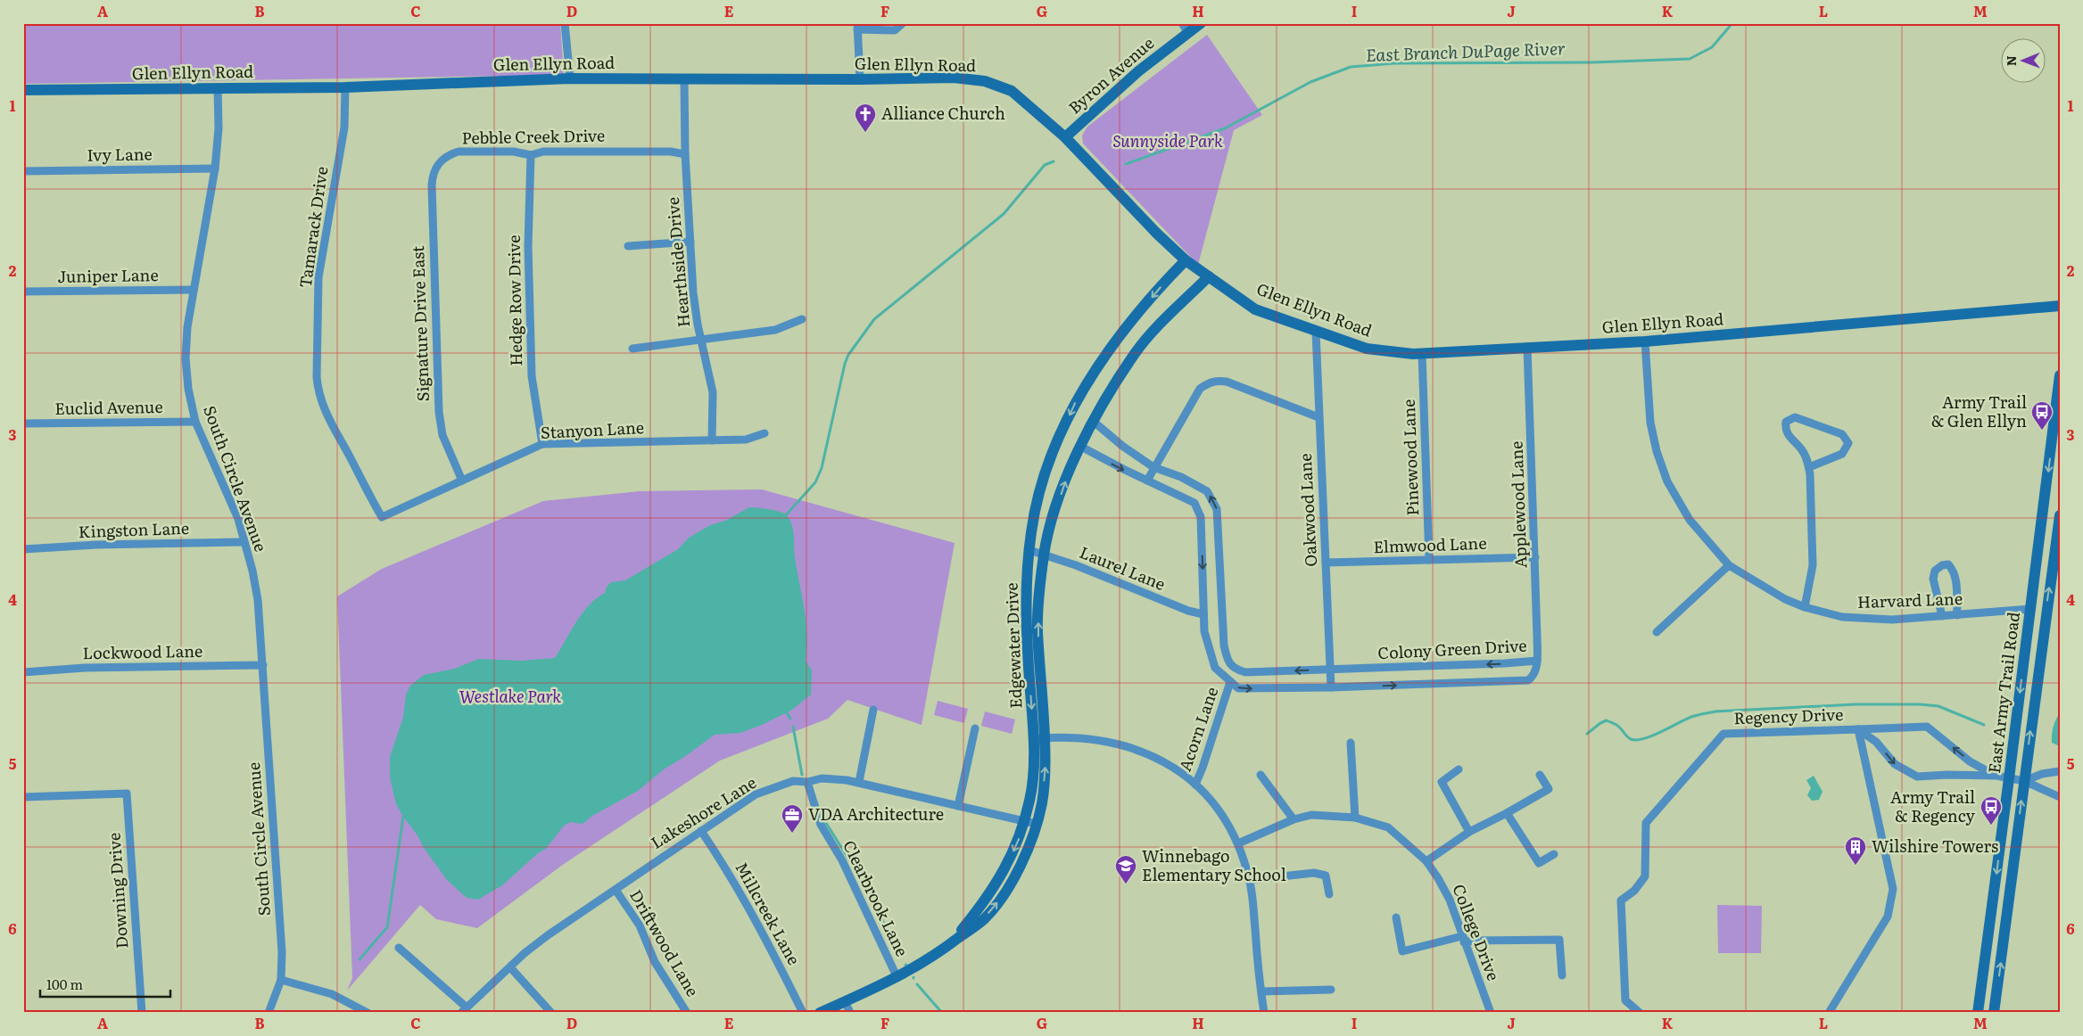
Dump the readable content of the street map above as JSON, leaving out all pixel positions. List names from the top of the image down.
{
  "streets": {
    "street": [
      "Glen Ellyn Road",
      "Byron Avenue",
      "Pebble Creek Drive",
      "Ivy Lane",
      "Tamarack Drive",
      "Hearthside Drive",
      "Juniper Lane",
      "Hedge Row Drive",
      "Signature Drive East",
      "Euclid Avenue",
      "Stanyon Lane",
      "Pinewood Lane",
      "South Circle Avenue",
      "Applewood Lane",
      "Oakwood Lane",
      "Kingston Lane",
      "Elmwood Lane",
      "Laurel Lane",
      "Harvard Lane",
      "Edgewater Drive",
      "Colony Green Drive",
      "Lockwood Lane",
      "East Army Trail Road",
      "Regency Drive",
      "Acorn Lane",
      "Lakeshore Lane",
      "Downing Drive",
      "Clearbrook Lane",
      "Millcreek Lane",
      "College Drive",
      "Driftwood Lane"
    ]
  },
  "crossings": [
    ["Glen Ellyn Road", "Byron Avenue"],
    ["Glen Ellyn Road", "Tamarack Drive"],
    ["Glen Ellyn Road", "Hearthside Drive"],
    ["Glen Ellyn Road", "Pinewood Lane"],
    ["Glen Ellyn Road", "South Circle Avenue"],
    ["Glen Ellyn Road", "Applewood Lane"],
    ["Glen Ellyn Road", "Oakwood Lane"],
    ["Glen Ellyn Road", "Harvard Lane"],
    ["Glen Ellyn Road", "Edgewater Drive"],
    ["Pebble Creek Drive", "Hearthside Drive"],
    ["Pebble Creek Drive", "Hedge Row Drive"],
    ["Pebble Creek Drive", "Signature Drive East"],
    ["Ivy Lane", "South Circle Avenue"],
    ["Tamarack Drive", "Stanyon Lane"],
    ["Hearthside Drive", "Stanyon Lane"],
    ["Juniper Lane", "South Circle Avenue"],
    ["Hedge Row Drive", "Stanyon Lane"],
    ["Signature Drive East", "Stanyon Lane"],
    ["Euclid Avenue", "South Circle Avenue"],
    ["Pinewood Lane", "Elmwood Lane"],
    ["South Circle Avenue", "Kingston Lane"],
    ["South Circle Avenue", "Lockwood Lane"],
    ["Applewood Lane", "Elmwood Lane"],
    ["Applewood Lane", "Colony Green Drive"],
    ["Oakwood Lane", "Elmwood Lane"],
    ["Oakwood Lane", "Colony Green Drive"],
    ["Laurel Lane", "Edgewater Drive"],
    ["Laurel Lane", "Colony Green Drive"],
    ["Harvard Lane", "East Army Trail Road"],
    ["Edgewater Drive", "Colony Green Drive"],
    ["Edgewater Drive", "Lakeshore Lane"],
    ["Edgewater Drive", "Clearbrook Lane"],
    ["Colony Green Drive", "Acorn Lane"],
    ["East Army Trail Road", "Regency Drive"],
    ["Lakeshore Lane", "Clearbrook Lane"],
    ["Lakeshore Lane", "Millcreek Lane"],
    ["Lakeshore Lane", "Driftwood Lane"]
  ],
  "water": ["East Branch DuPage River"],
  "parks": ["Sunnyside Park", "Westlake Park"],
  "places": {
    "church": ["Alliance Church"],
    "bus stop": ["Army Trail & Glen Ellyn", "Army Trail & Regency"],
    "office": ["VDA Architecture"],
    "building": ["Wilshire Towers"],
    "school or university": ["Winnebago Elementary School"]
  },
  "scale_bar": "100 m",
  "north": "left",
  "grid": {
    "columns": [
      "A",
      "B",
      "C",
      "D",
      "E",
      "F",
      "G",
      "H",
      "I",
      "J",
      "K",
      "L",
      "M"
    ],
    "rows": [
      "1",
      "2",
      "3",
      "4",
      "5",
      "6"
    ]
  }
}
